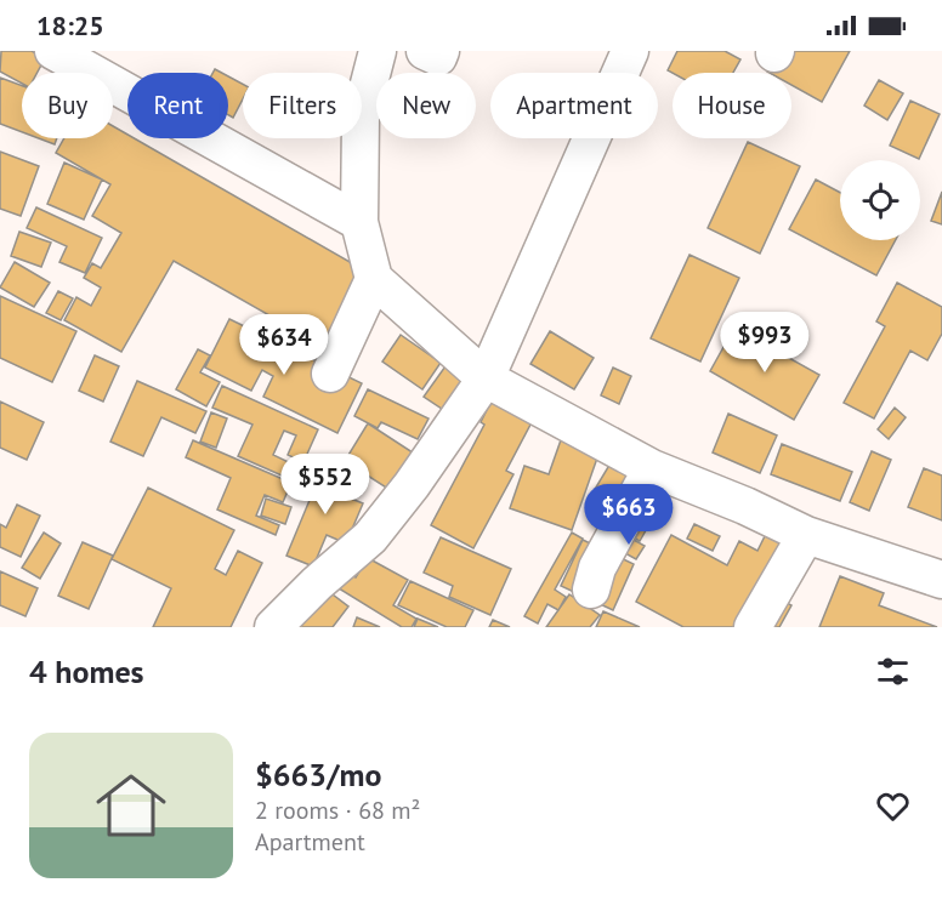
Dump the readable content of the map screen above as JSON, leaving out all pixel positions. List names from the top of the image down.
{
  "page": {
    "status": "18:25",
    "chip": [
      "Buy",
      "Rent",
      "Filters",
      "New",
      "Apartment",
      "House"
    ],
    "price": [
      "$993",
      "$634",
      "$552",
      "$663"
    ],
    "heading": "4 homes",
    "list": [
      {
        "name": "$663/mo",
        "note": "2 rooms · 68 m² · Apartment"
      }
    ]
  }
}
